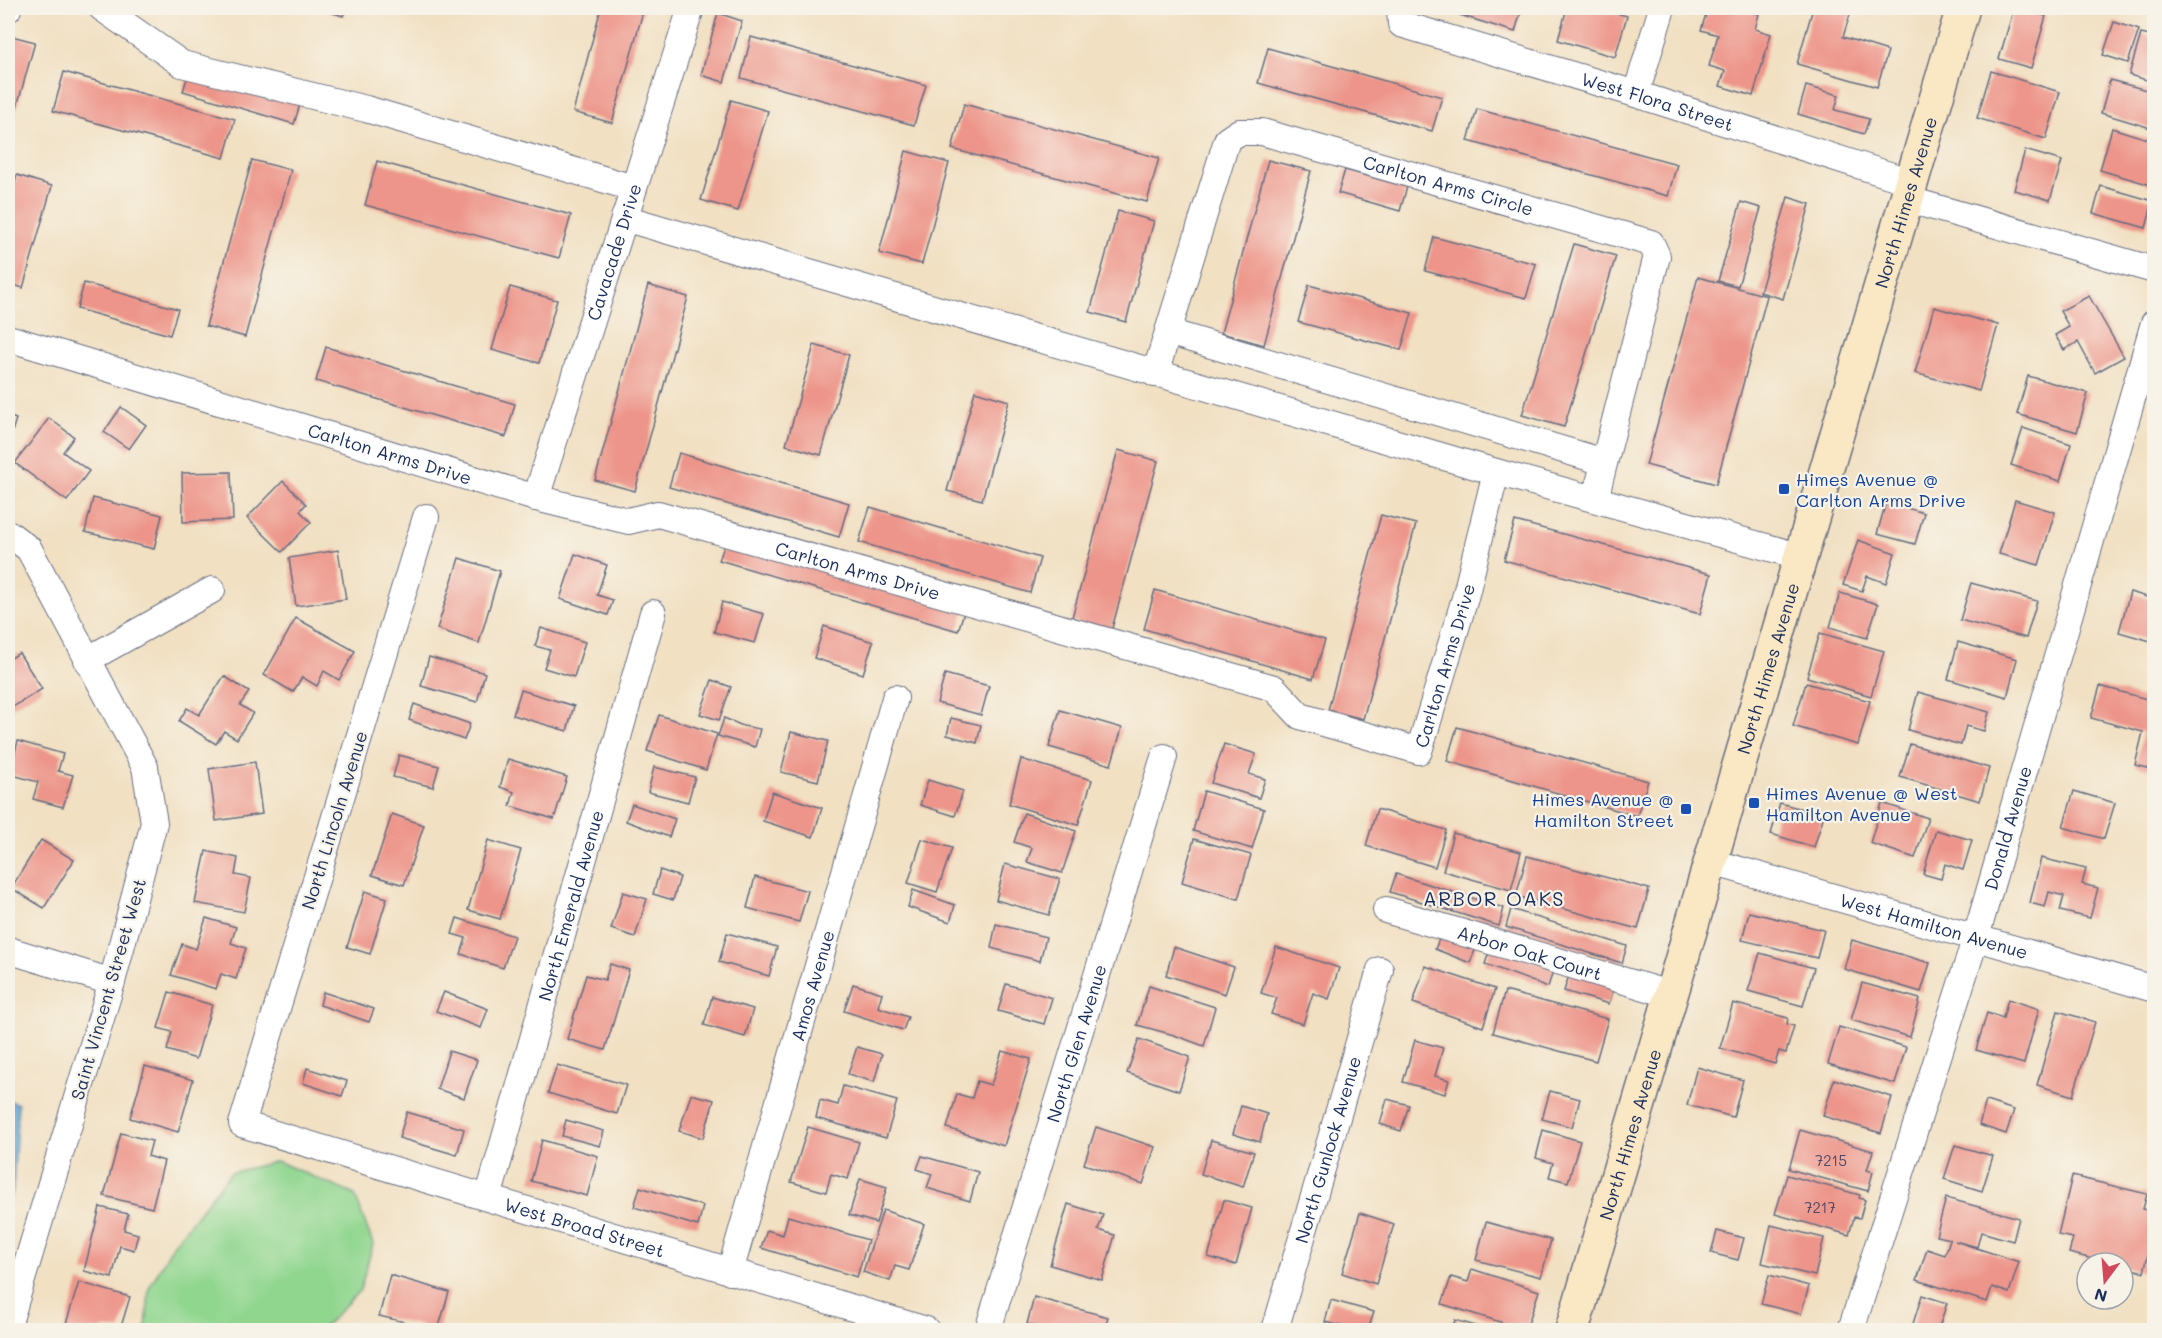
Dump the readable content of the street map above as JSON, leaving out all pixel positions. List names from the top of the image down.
{
  "streets": {
    "street": [
      "West Flora Street",
      "Carlton Arms Circle",
      "North Himes Avenue",
      "Cavacade Drive",
      "Carlton Arms Drive",
      "North Lincoln Avenue",
      "Donald Avenue",
      "North Emerald Avenue",
      "West Hamilton Avenue",
      "Arbor Oak Court",
      "Amos Avenue",
      "Saint Vincent Street West",
      "North Glen Avenue",
      "North Gunlock Avenue",
      "West Broad Street"
    ]
  },
  "crossings": [
    ["West Flora Street", "North Himes Avenue"],
    ["North Himes Avenue", "West Hamilton Avenue"],
    ["North Himes Avenue", "Arbor Oak Court"],
    ["Cavacade Drive", "Carlton Arms Drive"],
    ["North Lincoln Avenue", "West Broad Street"],
    ["Donald Avenue", "West Hamilton Avenue"],
    ["North Emerald Avenue", "West Broad Street"],
    ["Amos Avenue", "West Broad Street"]
  ],
  "districts": ["ARBOR OAKS"],
  "places": {
    "transit": ["Himes Avenue @ Carlton Arms Drive", "Himes Avenue @ West Hamilton Avenue", "Himes Avenue @ Hamilton Street"]
  },
  "house_numbers": ["7215", "7217"],
  "north": "bottom"
}
